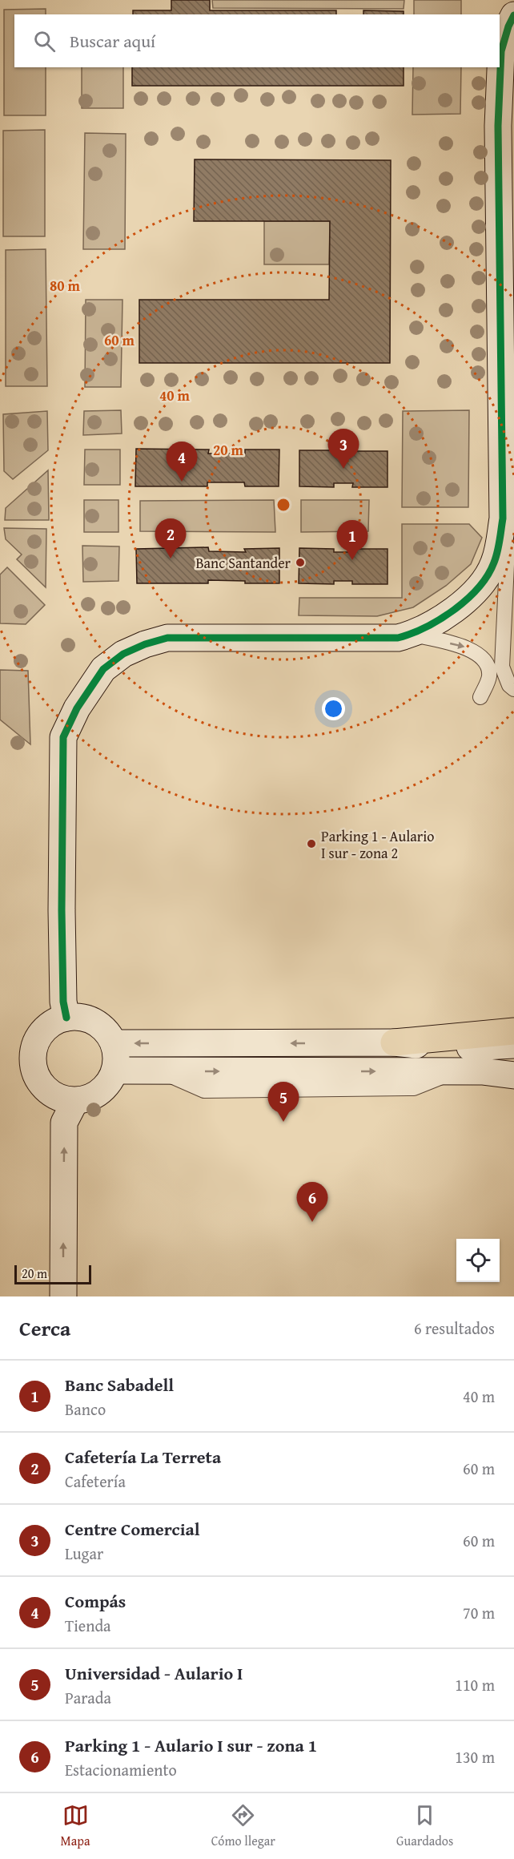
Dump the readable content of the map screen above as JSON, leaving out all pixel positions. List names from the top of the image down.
{
  "places": ["Banc Santander", "Parking 1 - Aulario I sur - zona 2"],
  "scale_bar": "20 m",
  "page": {
    "search": "Buscar aquí",
    "pins": [
      "3",
      "4",
      "2",
      "1",
      "5",
      "6"
    ],
    "scale": "20 m",
    "heading": ["Cerca", "6 resultados"],
    "list": [
      {
        "mark": "1",
        "name": "Banc Sabadell",
        "note": "Banco",
        "value": "40 m"
      },
      {
        "mark": "2",
        "name": "Cafetería La Terreta",
        "note": "Cafetería",
        "value": "60 m"
      },
      {
        "mark": "3",
        "name": "Centre Comercial",
        "note": "Lugar",
        "value": "60 m"
      },
      {
        "mark": "4",
        "name": "Compás",
        "note": "Tienda",
        "value": "70 m"
      },
      {
        "mark": "5",
        "name": "Universidad - Aulario I",
        "note": "Parada",
        "value": "110 m"
      },
      {
        "mark": "6",
        "name": "Parking 1 - Aulario I sur - zona 1",
        "note": "Estacionamiento",
        "value": "130 m"
      }
    ],
    "nav": ["Mapa", "Cómo llegar", "Guardados"]
  },
  "rings": [
    "80 m",
    "60 m",
    "40 m",
    "20 m"
  ]
}
